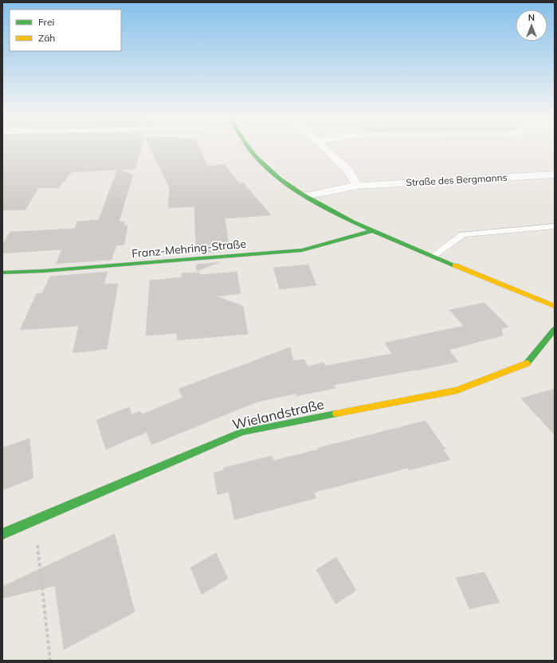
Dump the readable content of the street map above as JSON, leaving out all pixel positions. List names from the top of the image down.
{
  "streets": {
    "street": ["Straße des Bergmanns", "Franz-Mehring-Straße", "Wielandstraße"]
  },
  "legend": ["Frei", "Zäh"],
  "north": "top"
}
